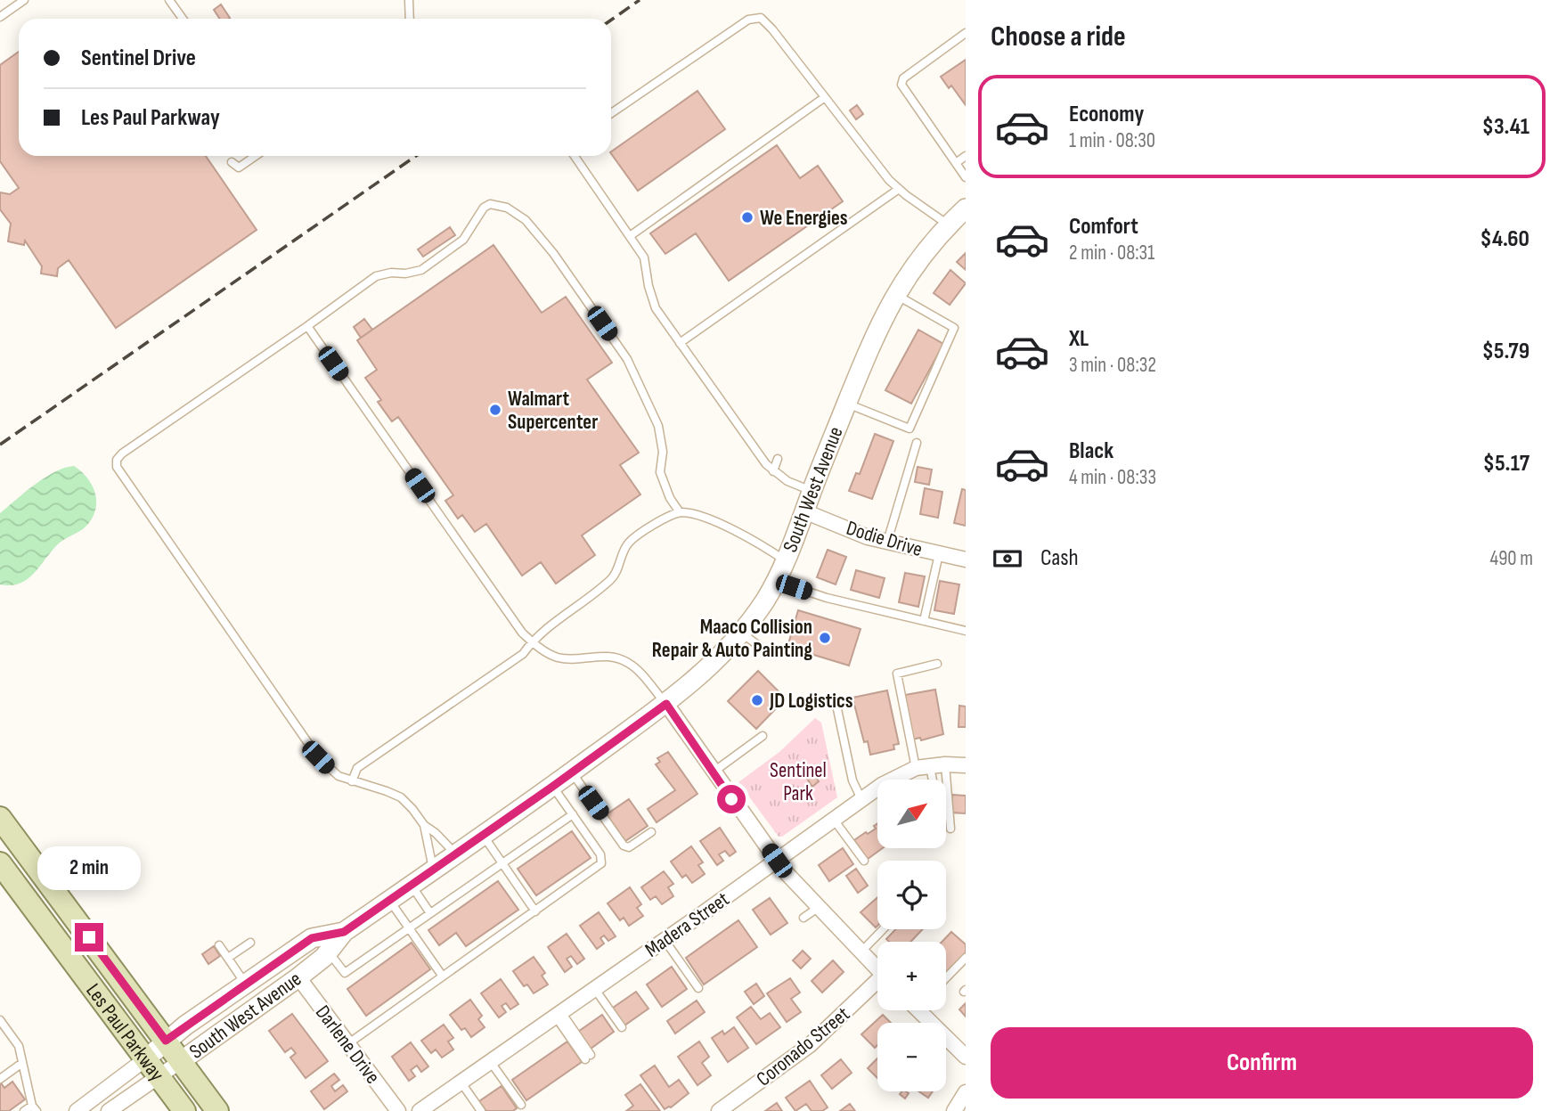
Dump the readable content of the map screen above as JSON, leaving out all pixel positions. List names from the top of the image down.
{
  "streets": {
    "main road": ["Les Paul Parkway"],
    "street": [
      "South West Avenue",
      "Dodie Drive",
      "Madera Street",
      "Darlene Drive",
      "Coronado Street"
    ]
  },
  "crossings": [
    ["South West Avenue", "Dodie Drive"],
    ["South West Avenue", "Les Paul Parkway"],
    ["South West Avenue", "Darlene Drive"]
  ],
  "parks": ["Sentinel Park"],
  "places": [
    "We Energies",
    "Walmart Supercenter",
    "Maaco Collision Repair & Auto Painting",
    "JD Logistics"
  ],
  "north": "top right",
  "page": {
    "heading": "Choose a ride",
    "banner": ["Sentinel Drive", "Les Paul Parkway"],
    "list": [
      {
        "name": "Economy",
        "note": "1 min · 08:30",
        "value": "$3.41"
      },
      {
        "name": "Comfort",
        "note": "2 min · 08:31",
        "value": "$4.60"
      },
      {
        "name": "XL",
        "note": "3 min · 08:32",
        "value": "$5.79"
      },
      {
        "name": "Black",
        "note": "4 min · 08:33",
        "value": "$5.17"
      }
    ],
    "pay": ["Cash", "490 m"],
    "map_buttons": ["+", "−"],
    "bubble": "2 min",
    "buttons": "Confirm"
  }
}
